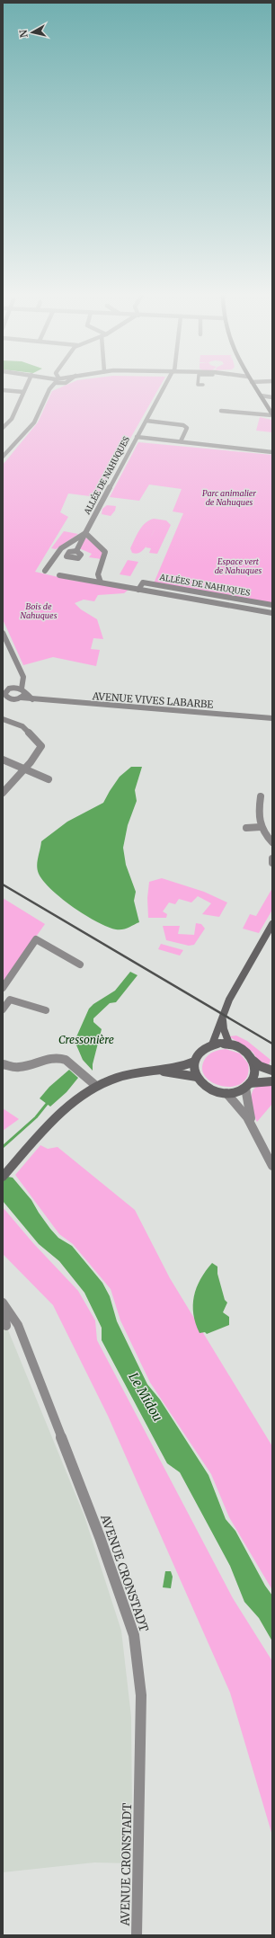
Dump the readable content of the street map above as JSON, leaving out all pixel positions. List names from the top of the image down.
{
  "streets": {
    "street": [
      "ALLÉE DE NAHUQUES",
      "ALLÉES DE NAHUQUES",
      "AVENUE VIVES LABARBE",
      "AVENUE CRONSTADT"
    ]
  },
  "water": ["Cressonière", "Le Midou"],
  "parks": ["Parc animalier de Nahuques", "Espace vert de Nahuques", "Bois de Nahuques"],
  "north": "left"
}
